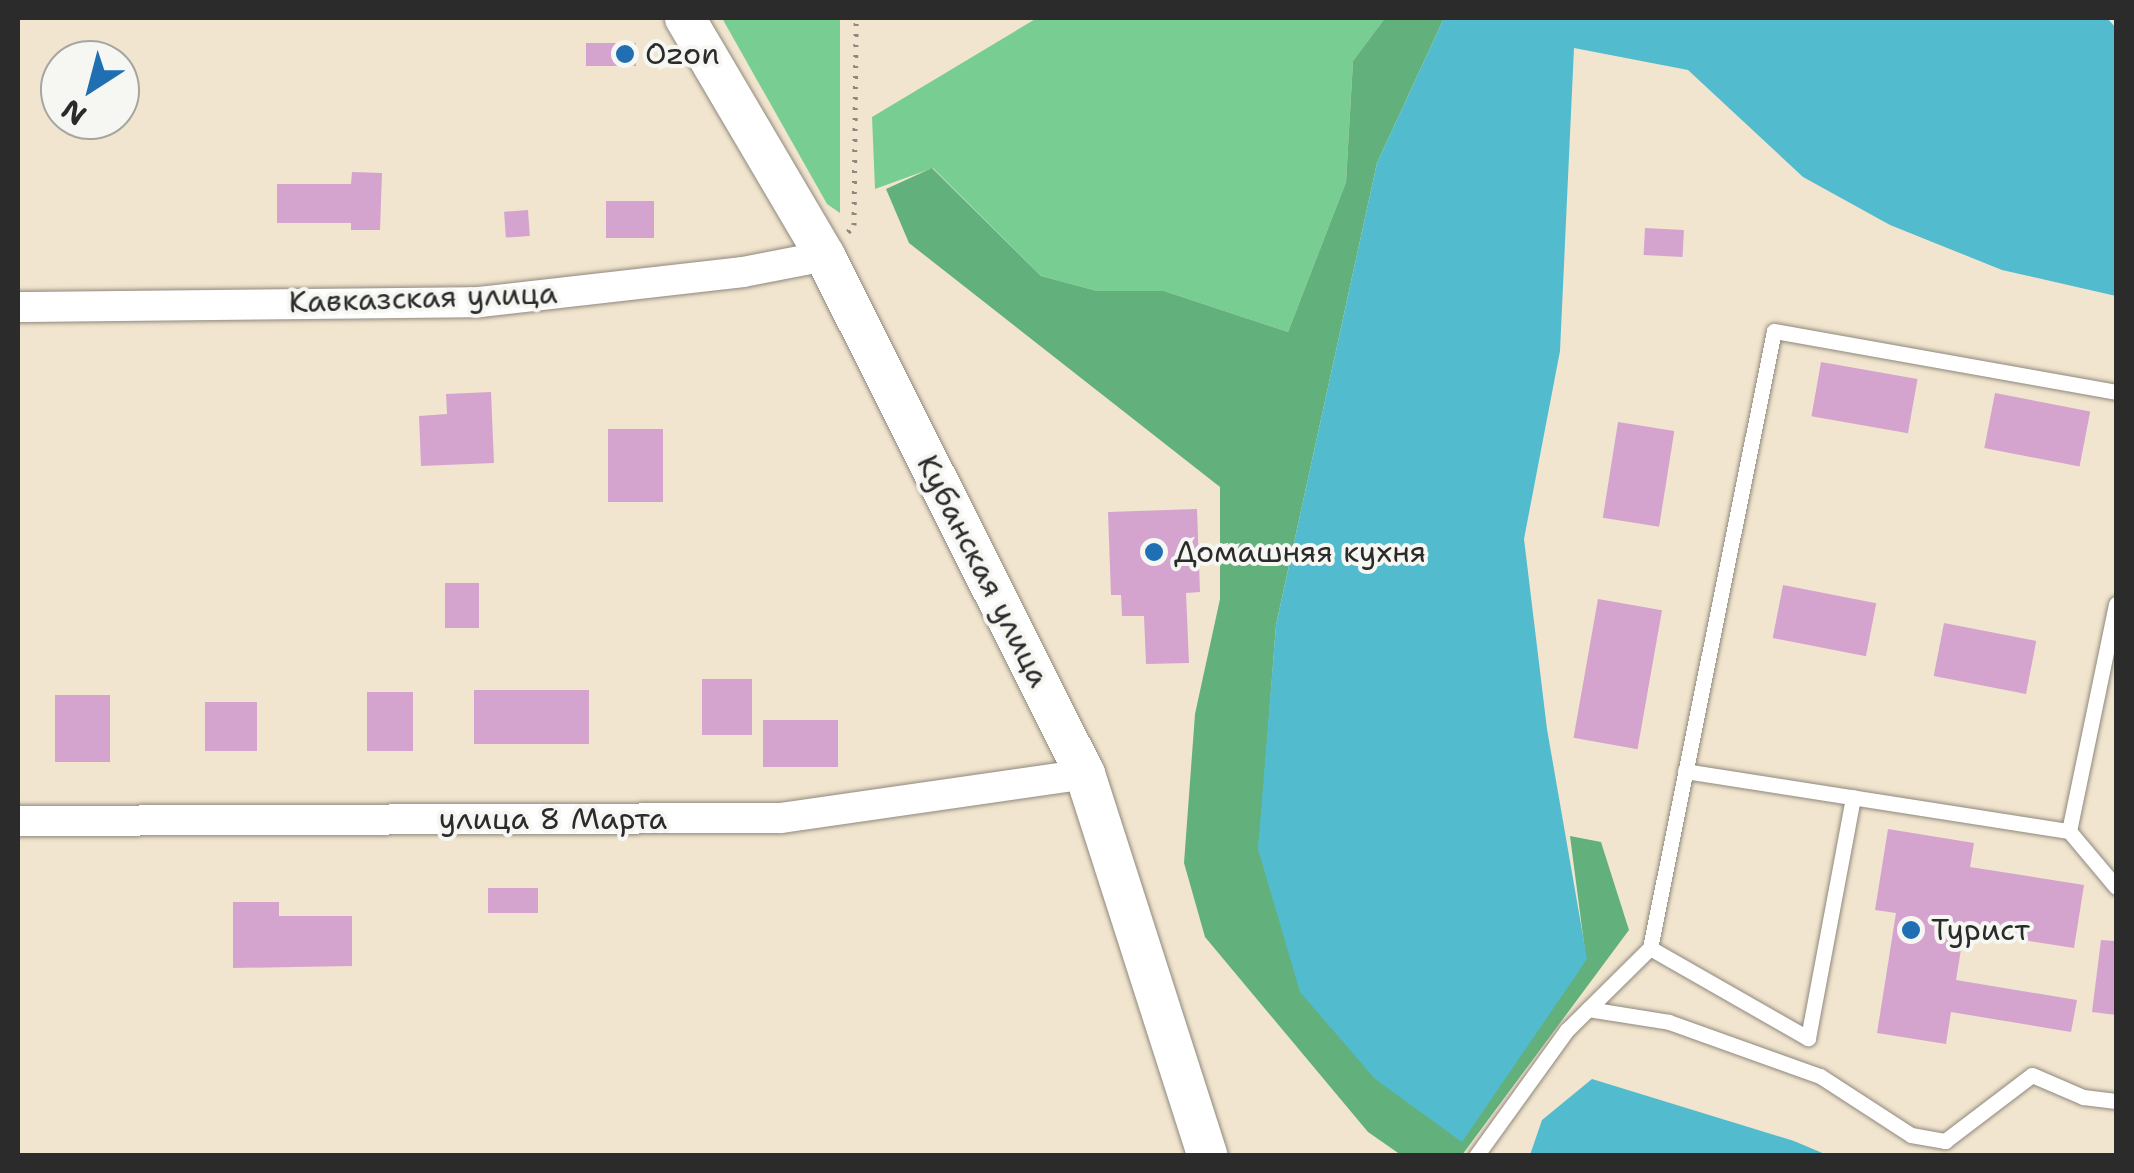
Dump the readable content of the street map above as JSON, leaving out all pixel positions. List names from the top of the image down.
{
  "streets": {
    "main road": ["Кубанская улица"],
    "street": ["Кавказская улица", "улица 8 Марта"]
  },
  "crossings": [
    ["Кавказская улица", "Кубанская улица"],
    ["Кубанская улица", "улица 8 Марта"]
  ],
  "places": ["Ozon", "Домашняя кухня", "Турист"],
  "north": "bottom left"
}
